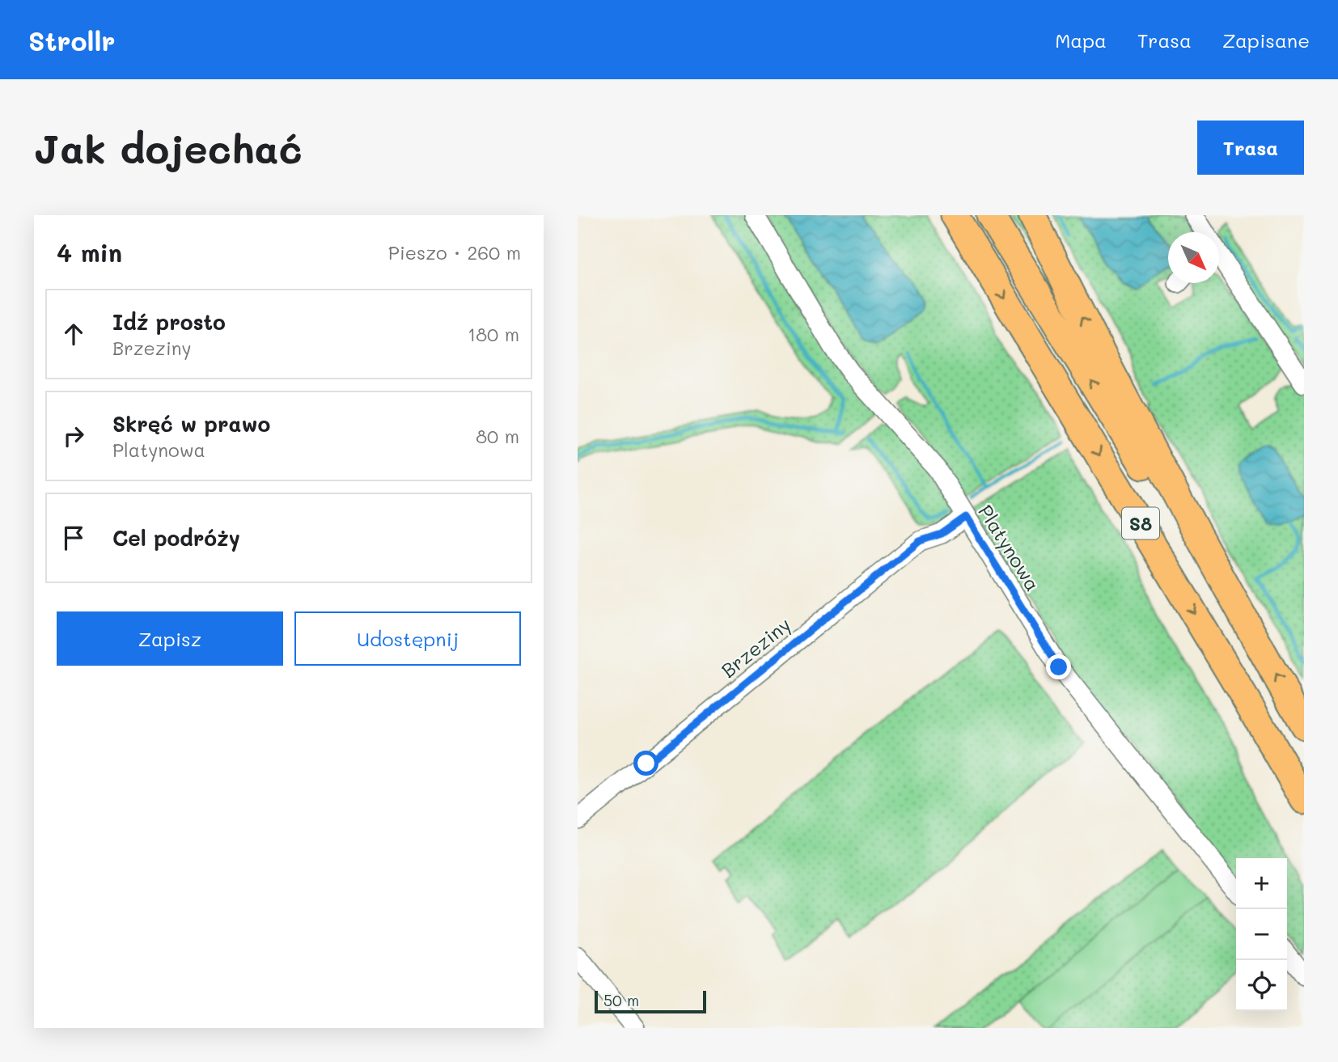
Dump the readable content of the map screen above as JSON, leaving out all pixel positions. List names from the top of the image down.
{
  "streets": {
    "highway": ["S8"],
    "street": ["Platynowa", "Brzeziny"]
  },
  "crossings": [
    ["Platynowa", "Brzeziny"]
  ],
  "scale_bar": "50 m",
  "north": "bottom right",
  "page": {
    "header": "Strollr",
    "nav": ["Mapa", "Trasa", "Zapisane"],
    "buttons": [
      "Trasa",
      ["Zapisz", "Udostępnij"]
    ],
    "title": "Jak dojechać",
    "heading": ["4 min", "Pieszo · 260 m"],
    "list": [
      ["Idź prosto", "Brzeziny", "180 m"],
      ["Skręć w prawo", "Platynowa", "80 m"],
      "Cel podróży"
    ],
    "map_buttons": ["+", "−"],
    "scale": "50 m"
  }
}
